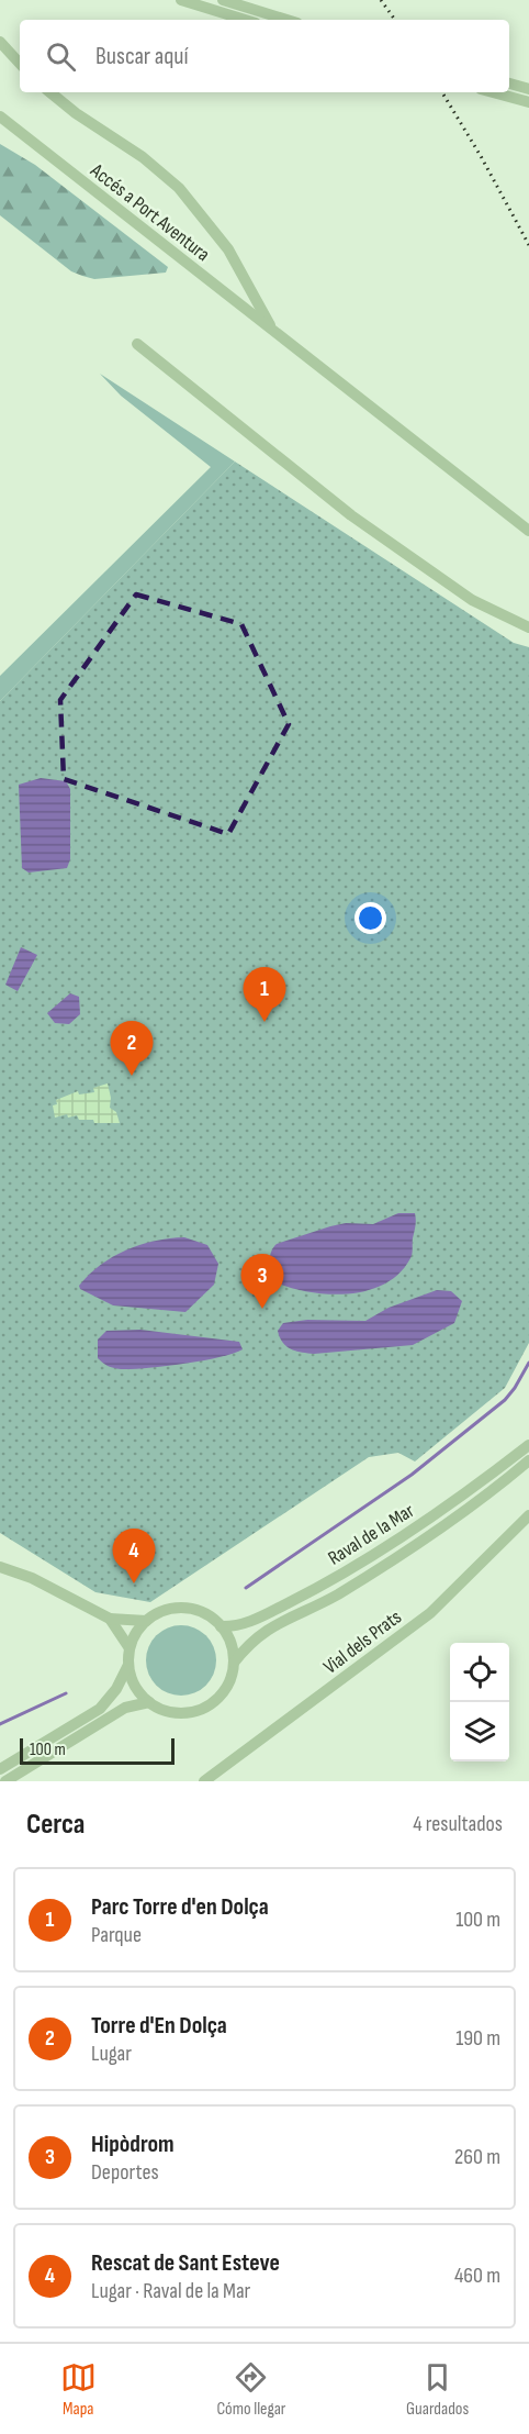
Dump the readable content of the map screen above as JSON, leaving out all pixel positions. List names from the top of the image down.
{
  "streets": {
    "street": ["Accés a Port Aventura", "Raval de la Mar", "Vial dels Prats"]
  },
  "scale_bar": "100 m",
  "page": {
    "search": "Buscar aquí",
    "pins": [
      "1",
      "2",
      "3",
      "4"
    ],
    "scale": "100 m",
    "heading": ["Cerca", "4 resultados"],
    "list": [
      {
        "mark": "1",
        "name": "Parc Torre d'en Dolça",
        "note": "Parque",
        "value": "100 m"
      },
      {
        "mark": "2",
        "name": "Torre d'En Dolça",
        "note": "Lugar",
        "value": "190 m"
      },
      {
        "mark": "3",
        "name": "Hipòdrom",
        "note": "Deportes",
        "value": "260 m"
      },
      {
        "mark": "4",
        "name": "Rescat de Sant Esteve",
        "note": "Lugar · Raval de la Mar",
        "value": "460 m"
      }
    ],
    "nav": ["Mapa", "Cómo llegar", "Guardados"]
  }
}
